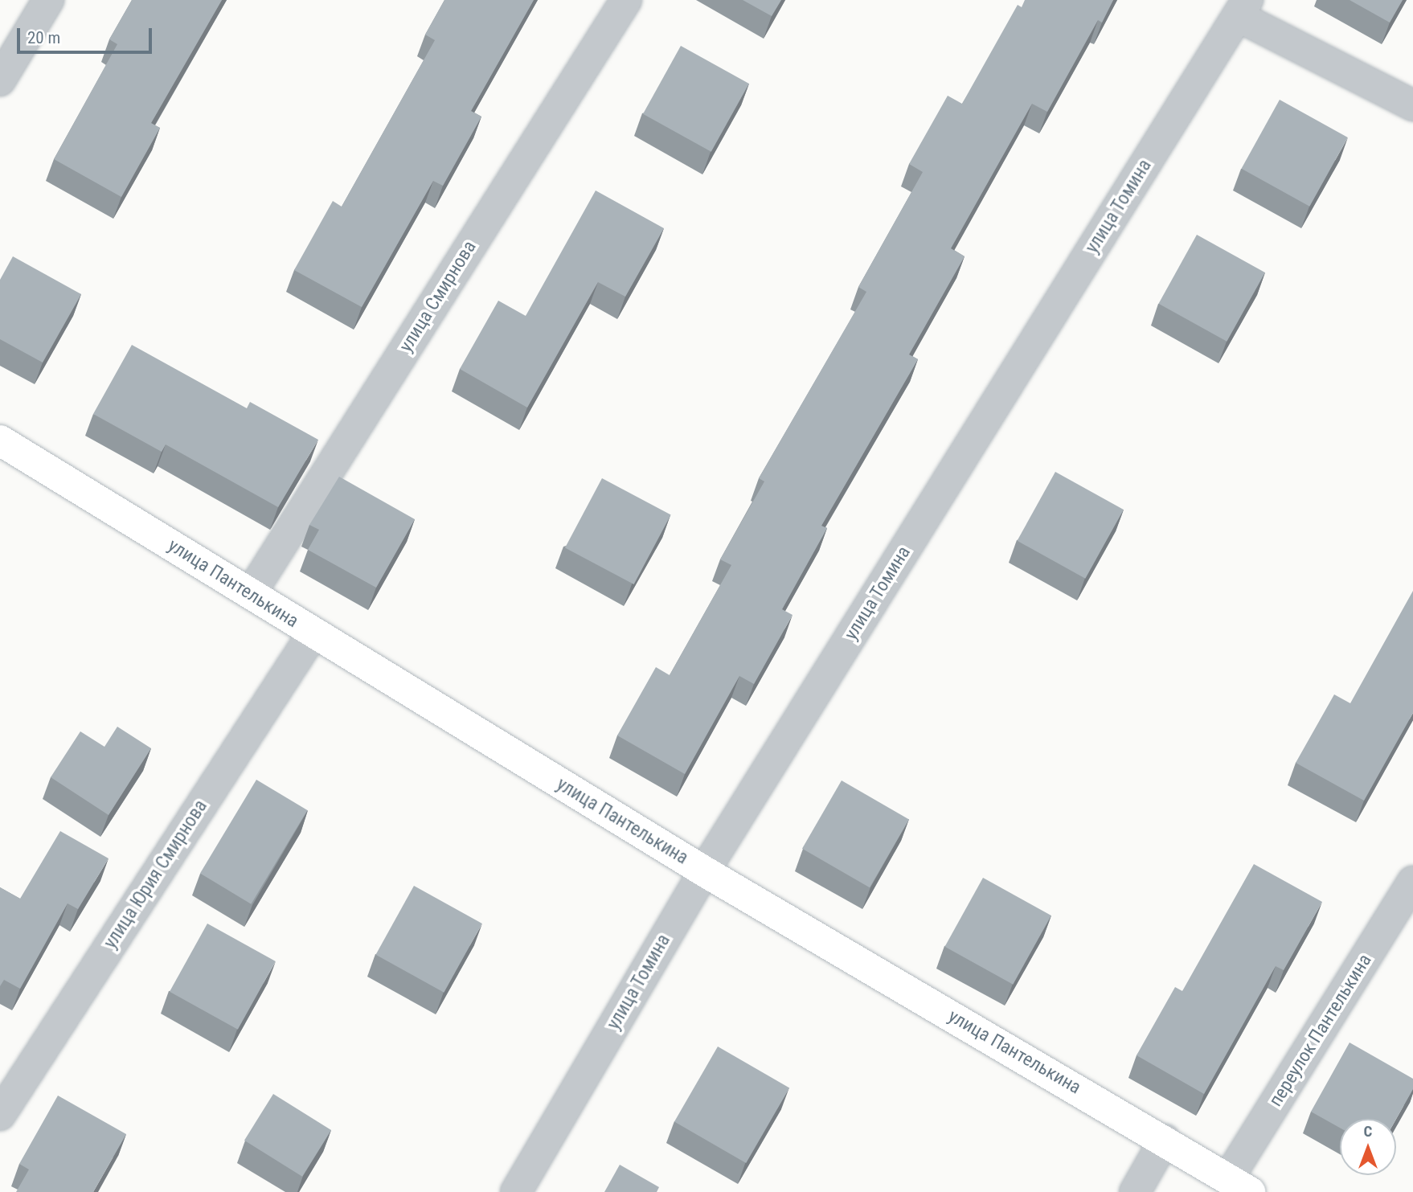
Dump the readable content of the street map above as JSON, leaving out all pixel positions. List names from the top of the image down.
{
  "streets": {
    "main road": ["улица Пантелькина"],
    "street": [
      "улица Томина",
      "улица Смирнова",
      "улица Юрия Смирнова",
      "переулок Пантелькина"
    ]
  },
  "crossings": [
    ["улица Томина", "улица Пантелькина"],
    ["улица Смирнова", "улица Пантелькина"],
    ["улица Пантелькина", "улица Юрия Смирнова"],
    ["улица Пантелькина", "переулок Пантелькина"]
  ],
  "scale_bar": "20 m",
  "north": "top"
}
